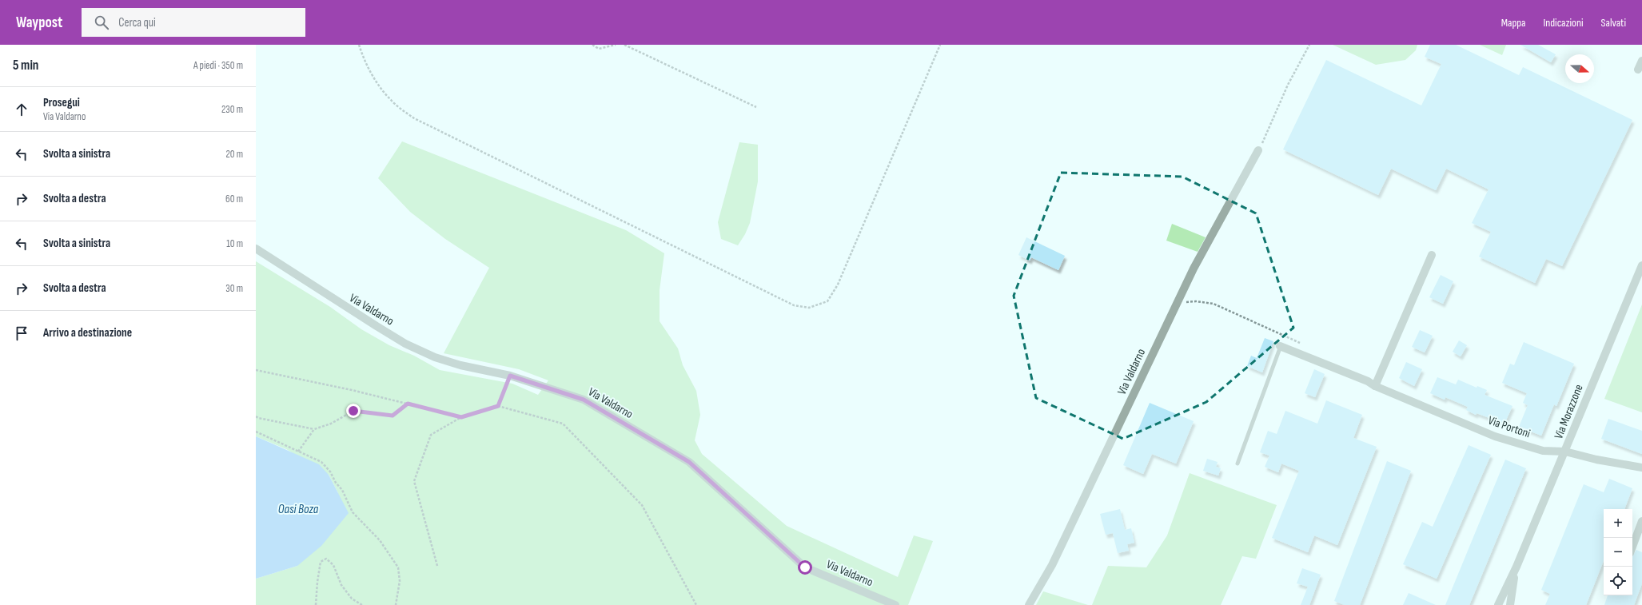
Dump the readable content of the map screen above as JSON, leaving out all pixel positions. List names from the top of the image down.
{
  "streets": {
    "street": ["Via Valdarno", "Via Morazzone", "Via Portoni"]
  },
  "crossings": [
    ["Via Morazzone", "Via Portoni"]
  ],
  "water": ["Oasi Boza"],
  "north": "right",
  "page": {
    "header": "Waypost",
    "search": "Cerca qui",
    "nav": ["Mappa", "Indicazioni", "Salvati"],
    "heading": ["5 min", "A piedi · 350 m"],
    "list": [
      ["Prosegui", "Via Valdarno", "230 m"],
      ["Svolta a sinistra", "20 m"],
      ["Svolta a destra", "60 m"],
      ["Svolta a sinistra", "10 m"],
      ["Svolta a destra", "30 m"],
      "Arrivo a destinazione"
    ],
    "map_buttons": ["+", "−"]
  }
}
